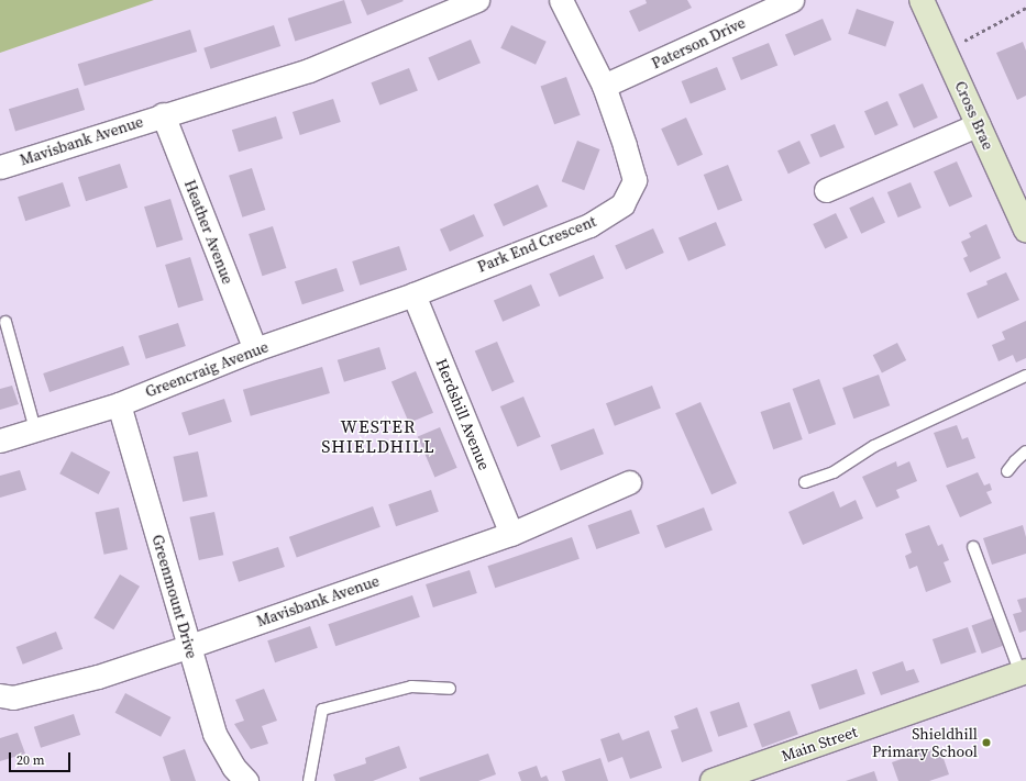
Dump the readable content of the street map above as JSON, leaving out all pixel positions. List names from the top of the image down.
{
  "streets": {
    "street": [
      "Paterson Drive",
      "Cross Brae",
      "Mavisbank Avenue",
      "Heather Avenue",
      "Park End Crescent",
      "Greencraig Avenue",
      "Herdshill Avenue",
      "Greenmount Drive",
      "Main Street"
    ]
  },
  "crossings": [
    ["Paterson Drive", "Park End Crescent"],
    ["Mavisbank Avenue", "Heather Avenue"],
    ["Mavisbank Avenue", "Herdshill Avenue"],
    ["Mavisbank Avenue", "Greenmount Drive"],
    ["Heather Avenue", "Greencraig Avenue"],
    ["Park End Crescent", "Greencraig Avenue"],
    ["Park End Crescent", "Herdshill Avenue"],
    ["Greencraig Avenue", "Herdshill Avenue"],
    ["Greencraig Avenue", "Greenmount Drive"]
  ],
  "districts": ["WESTER SHIELDHILL"],
  "places": ["Shieldhill Primary School"],
  "scale_bar": "20 m"
}
